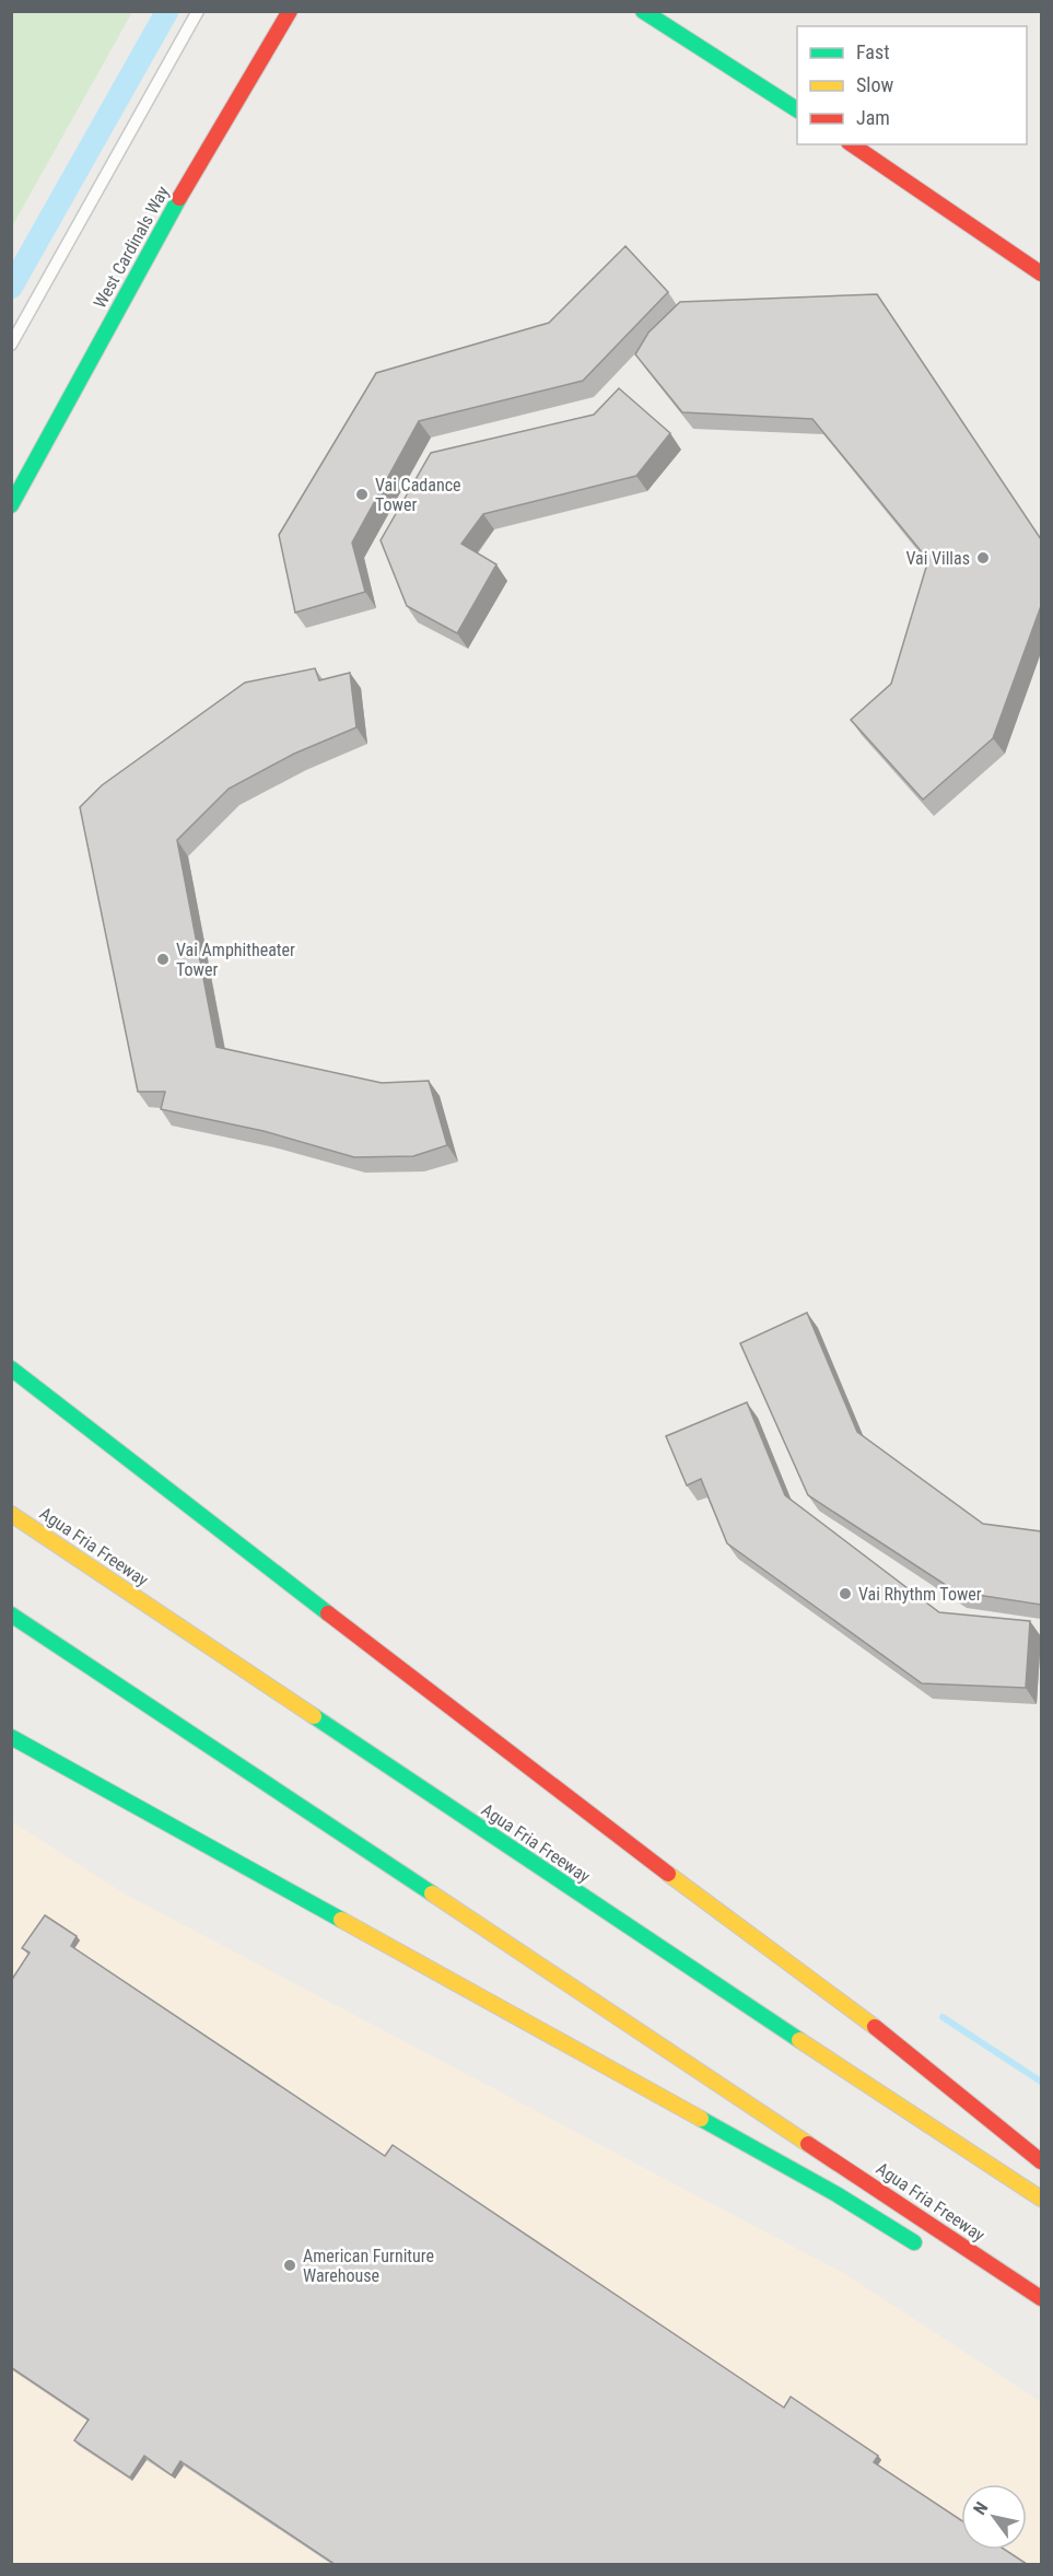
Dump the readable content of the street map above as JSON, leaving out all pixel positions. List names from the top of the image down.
{
  "streets": {
    "main road": ["West Cardinals Way", "Agua Fria Freeway"]
  },
  "places": [
    "Vai Cadance Tower",
    "Vai Villas",
    "Vai Amphitheater Tower",
    "Vai Rhythm Tower",
    "American Furniture Warehouse"
  ],
  "legend": ["Fast", "Slow", "Jam"],
  "north": "top left"
}
